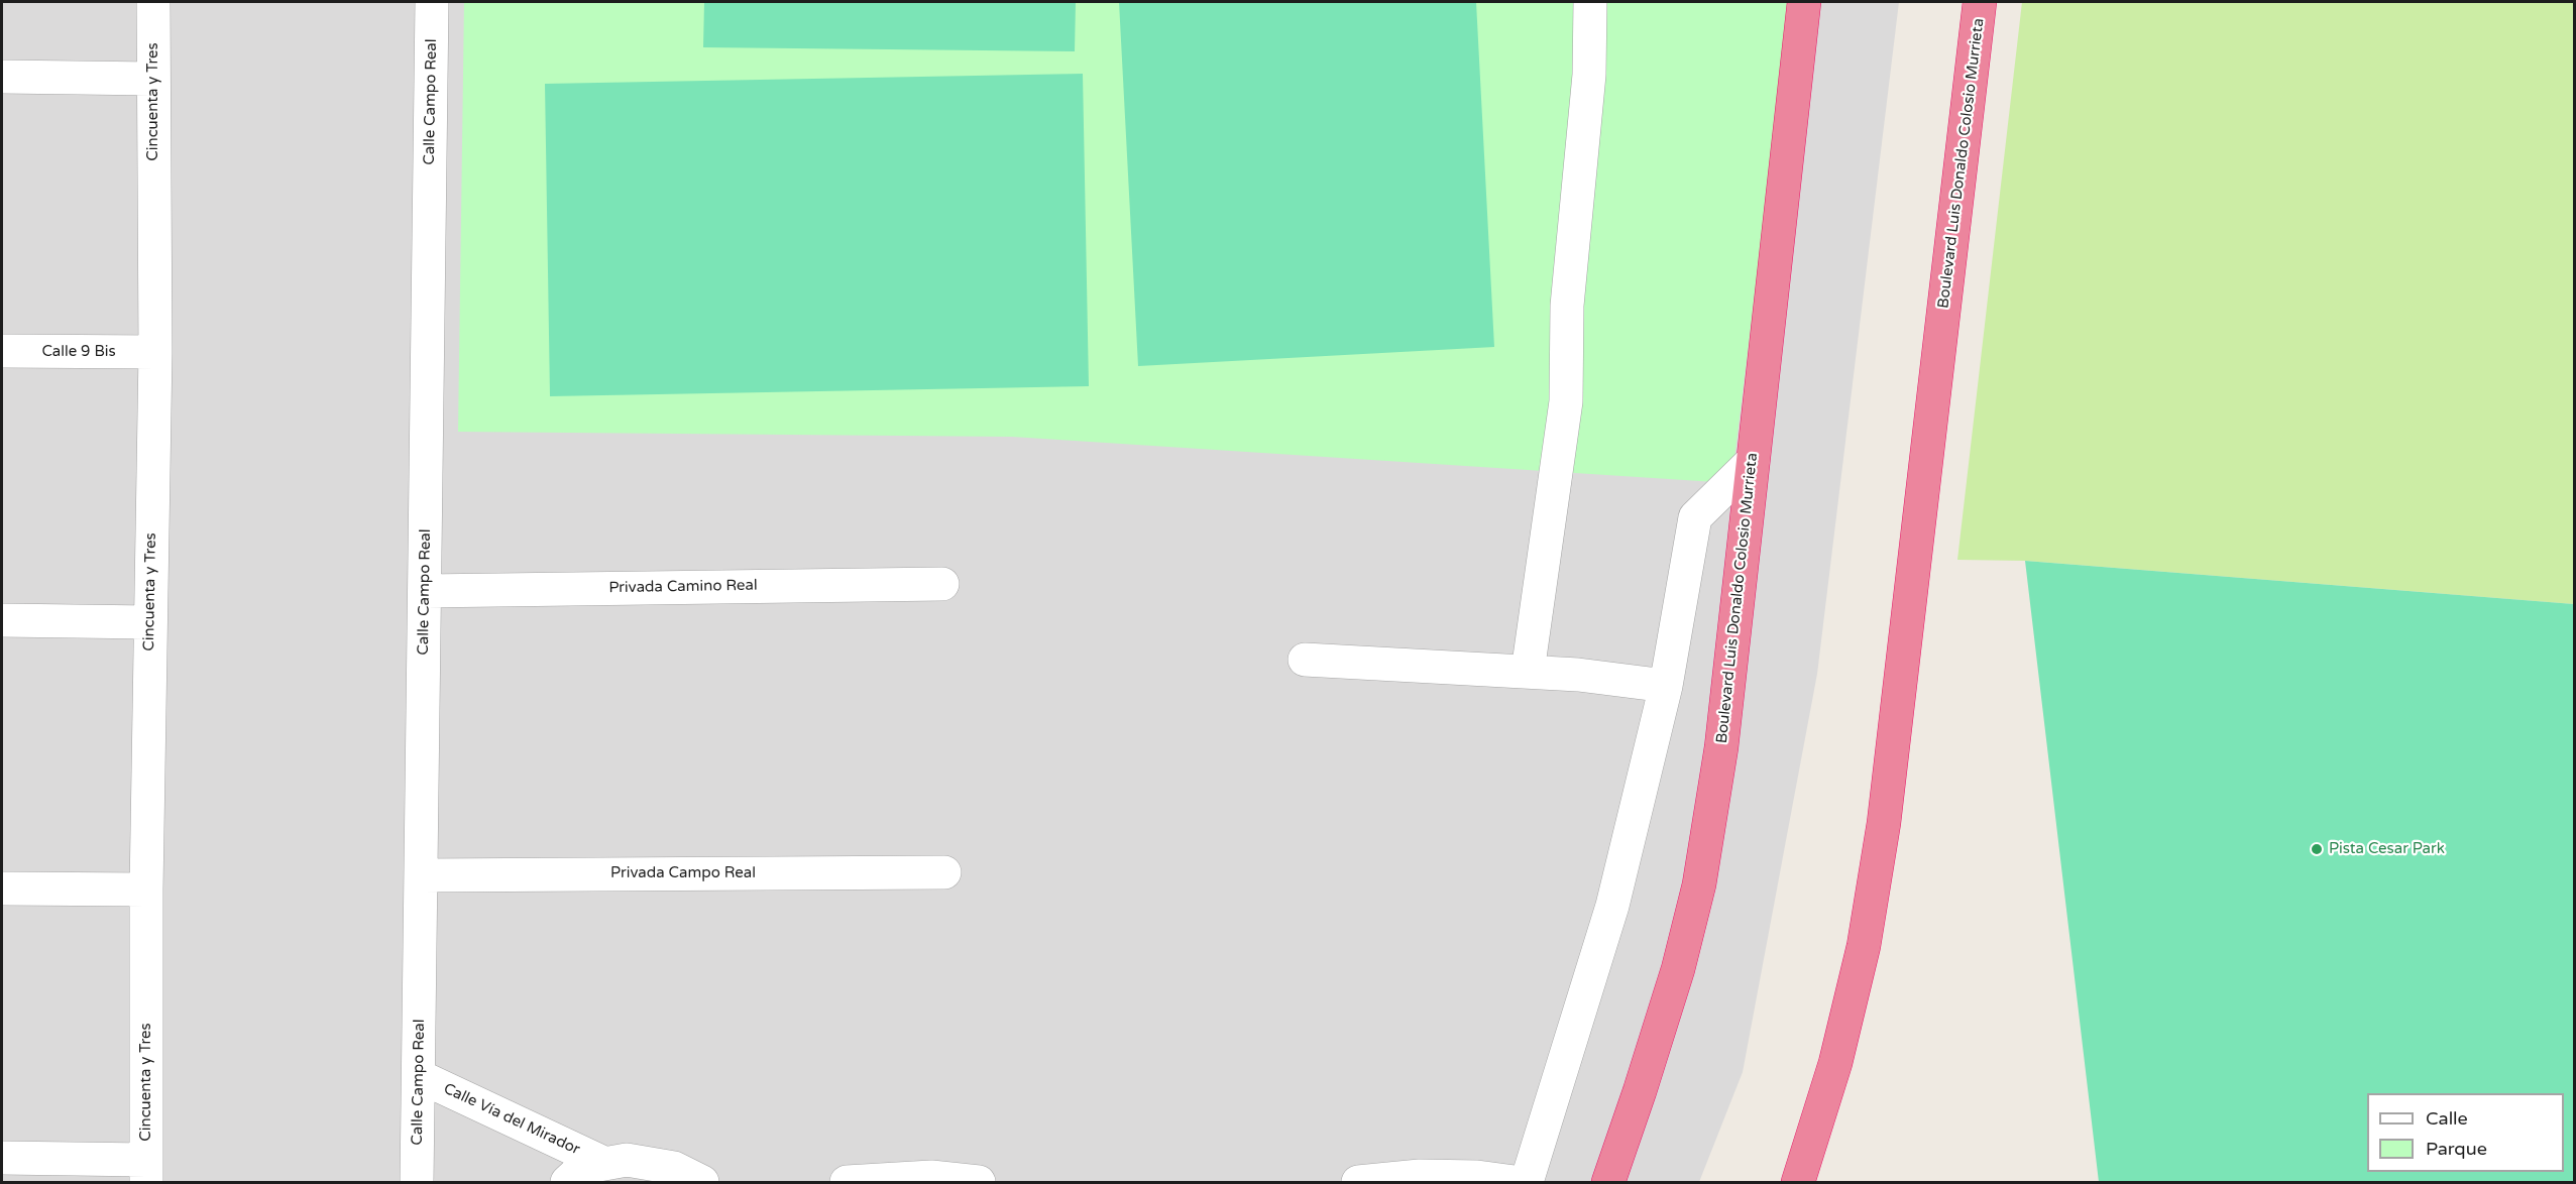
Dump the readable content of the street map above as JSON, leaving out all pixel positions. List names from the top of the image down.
{
  "streets": {
    "highway": ["Boulevard Luis Donaldo Colosio Murrieta"],
    "street": [
      "Cincuenta y Tres",
      "Calle Campo Real",
      "Calle 9 Bis",
      "Privada Camino Real",
      "Privada Campo Real",
      "Calle Vía del Mirador"
    ]
  },
  "crossings": [
    ["Cincuenta y Tres", "Calle 9 Bis"],
    ["Calle Campo Real", "Privada Camino Real"],
    ["Calle Campo Real", "Privada Campo Real"],
    ["Calle Campo Real", "Calle Vía del Mirador"]
  ],
  "places": ["Pista Cesar Park"],
  "legend": ["Calle", "Parque"]
}
